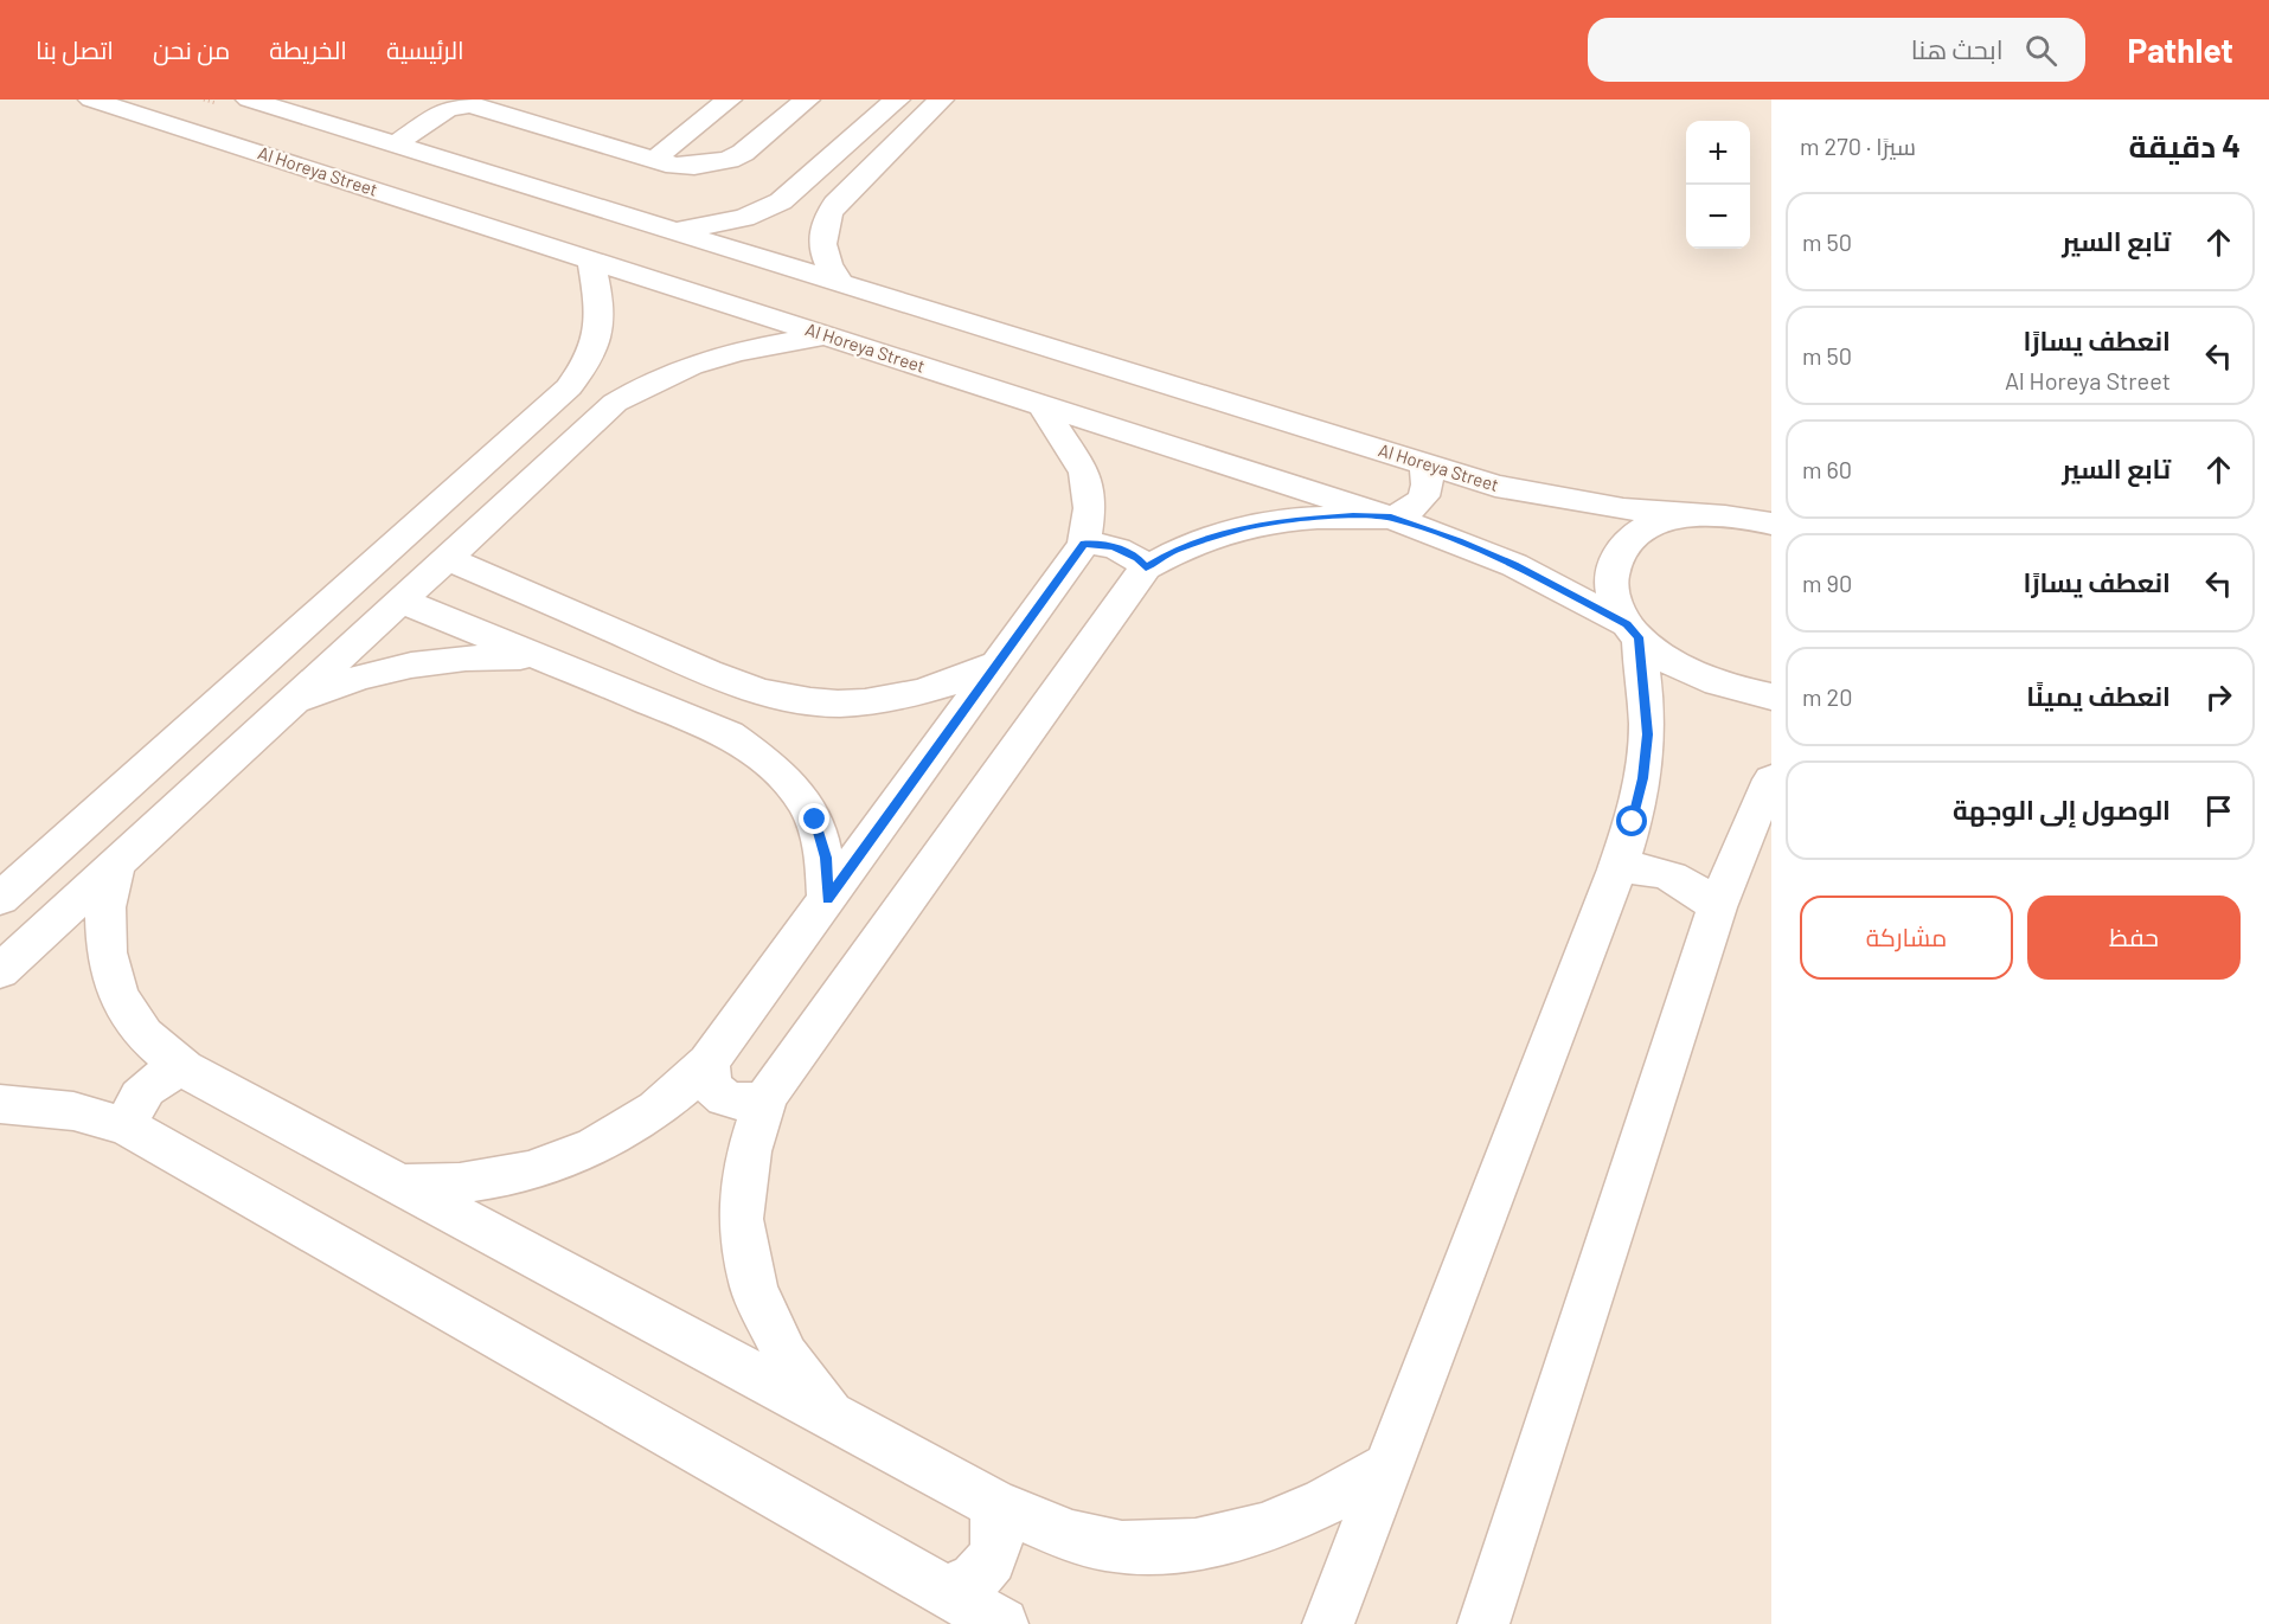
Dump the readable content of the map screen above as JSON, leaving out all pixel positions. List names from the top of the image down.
{
  "streets": {
    "street": ["Al Horeya Street"]
  },
  "page": {
    "header": "Pathlet",
    "search": "ابحث هنا",
    "nav": [
      "الرئيسية",
      "الخريطة",
      "من نحن",
      "اتصل بنا"
    ],
    "heading": ["4 دقيقة", "سيرًا · 270 m"],
    "map_buttons": ["+", "−"],
    "list": [
      ["تابع السير", "50 m"],
      ["انعطف يسارًا", "Al Horeya Street", "50 m"],
      ["تابع السير", "60 m"],
      ["انعطف يسارًا", "90 m"],
      ["انعطف يمينًا", "20 m"],
      "الوصول إلى الوجهة"
    ],
    "buttons": ["حفظ", "مشاركة"]
  }
}
